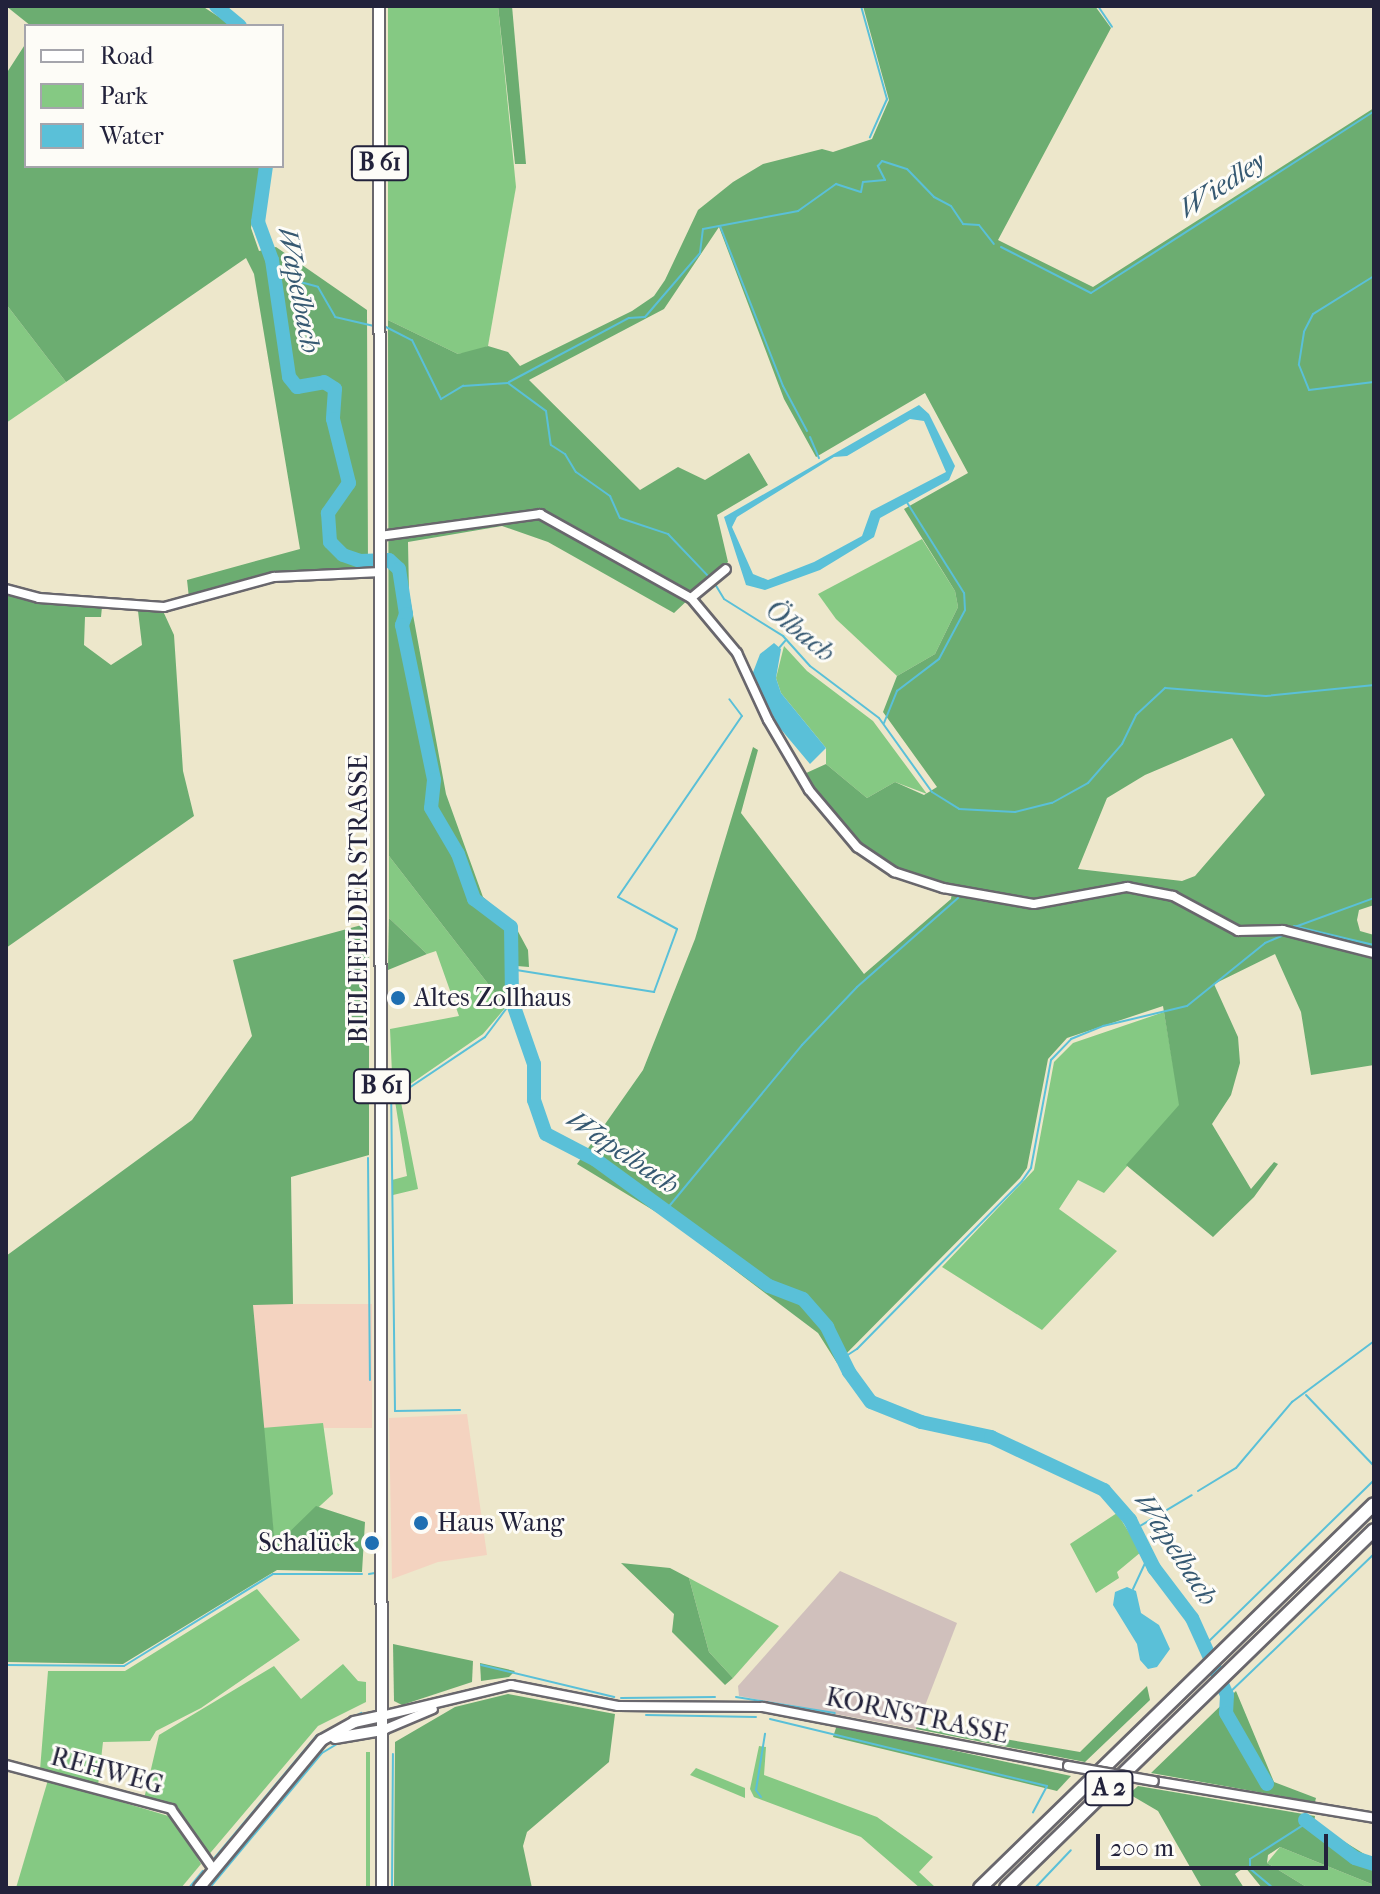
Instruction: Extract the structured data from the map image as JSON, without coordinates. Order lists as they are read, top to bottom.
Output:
{
  "streets": {
    "highway": ["A 2"],
    "main road": ["B 61", "BIELEFELDER STRASSE"],
    "street": ["KORNSTRASSE", "REHWEG"]
  },
  "crossings": [
    ["BIELEFELDER STRASSE", "KORNSTRASSE"]
  ],
  "water": ["Wiedley", "Wapelbach", "Ölbach"],
  "places": ["Altes Zollhaus", "Haus Wang", "Schalück"],
  "legend": ["Road", "Park", "Water"],
  "scale_bar": "200 m"
}
